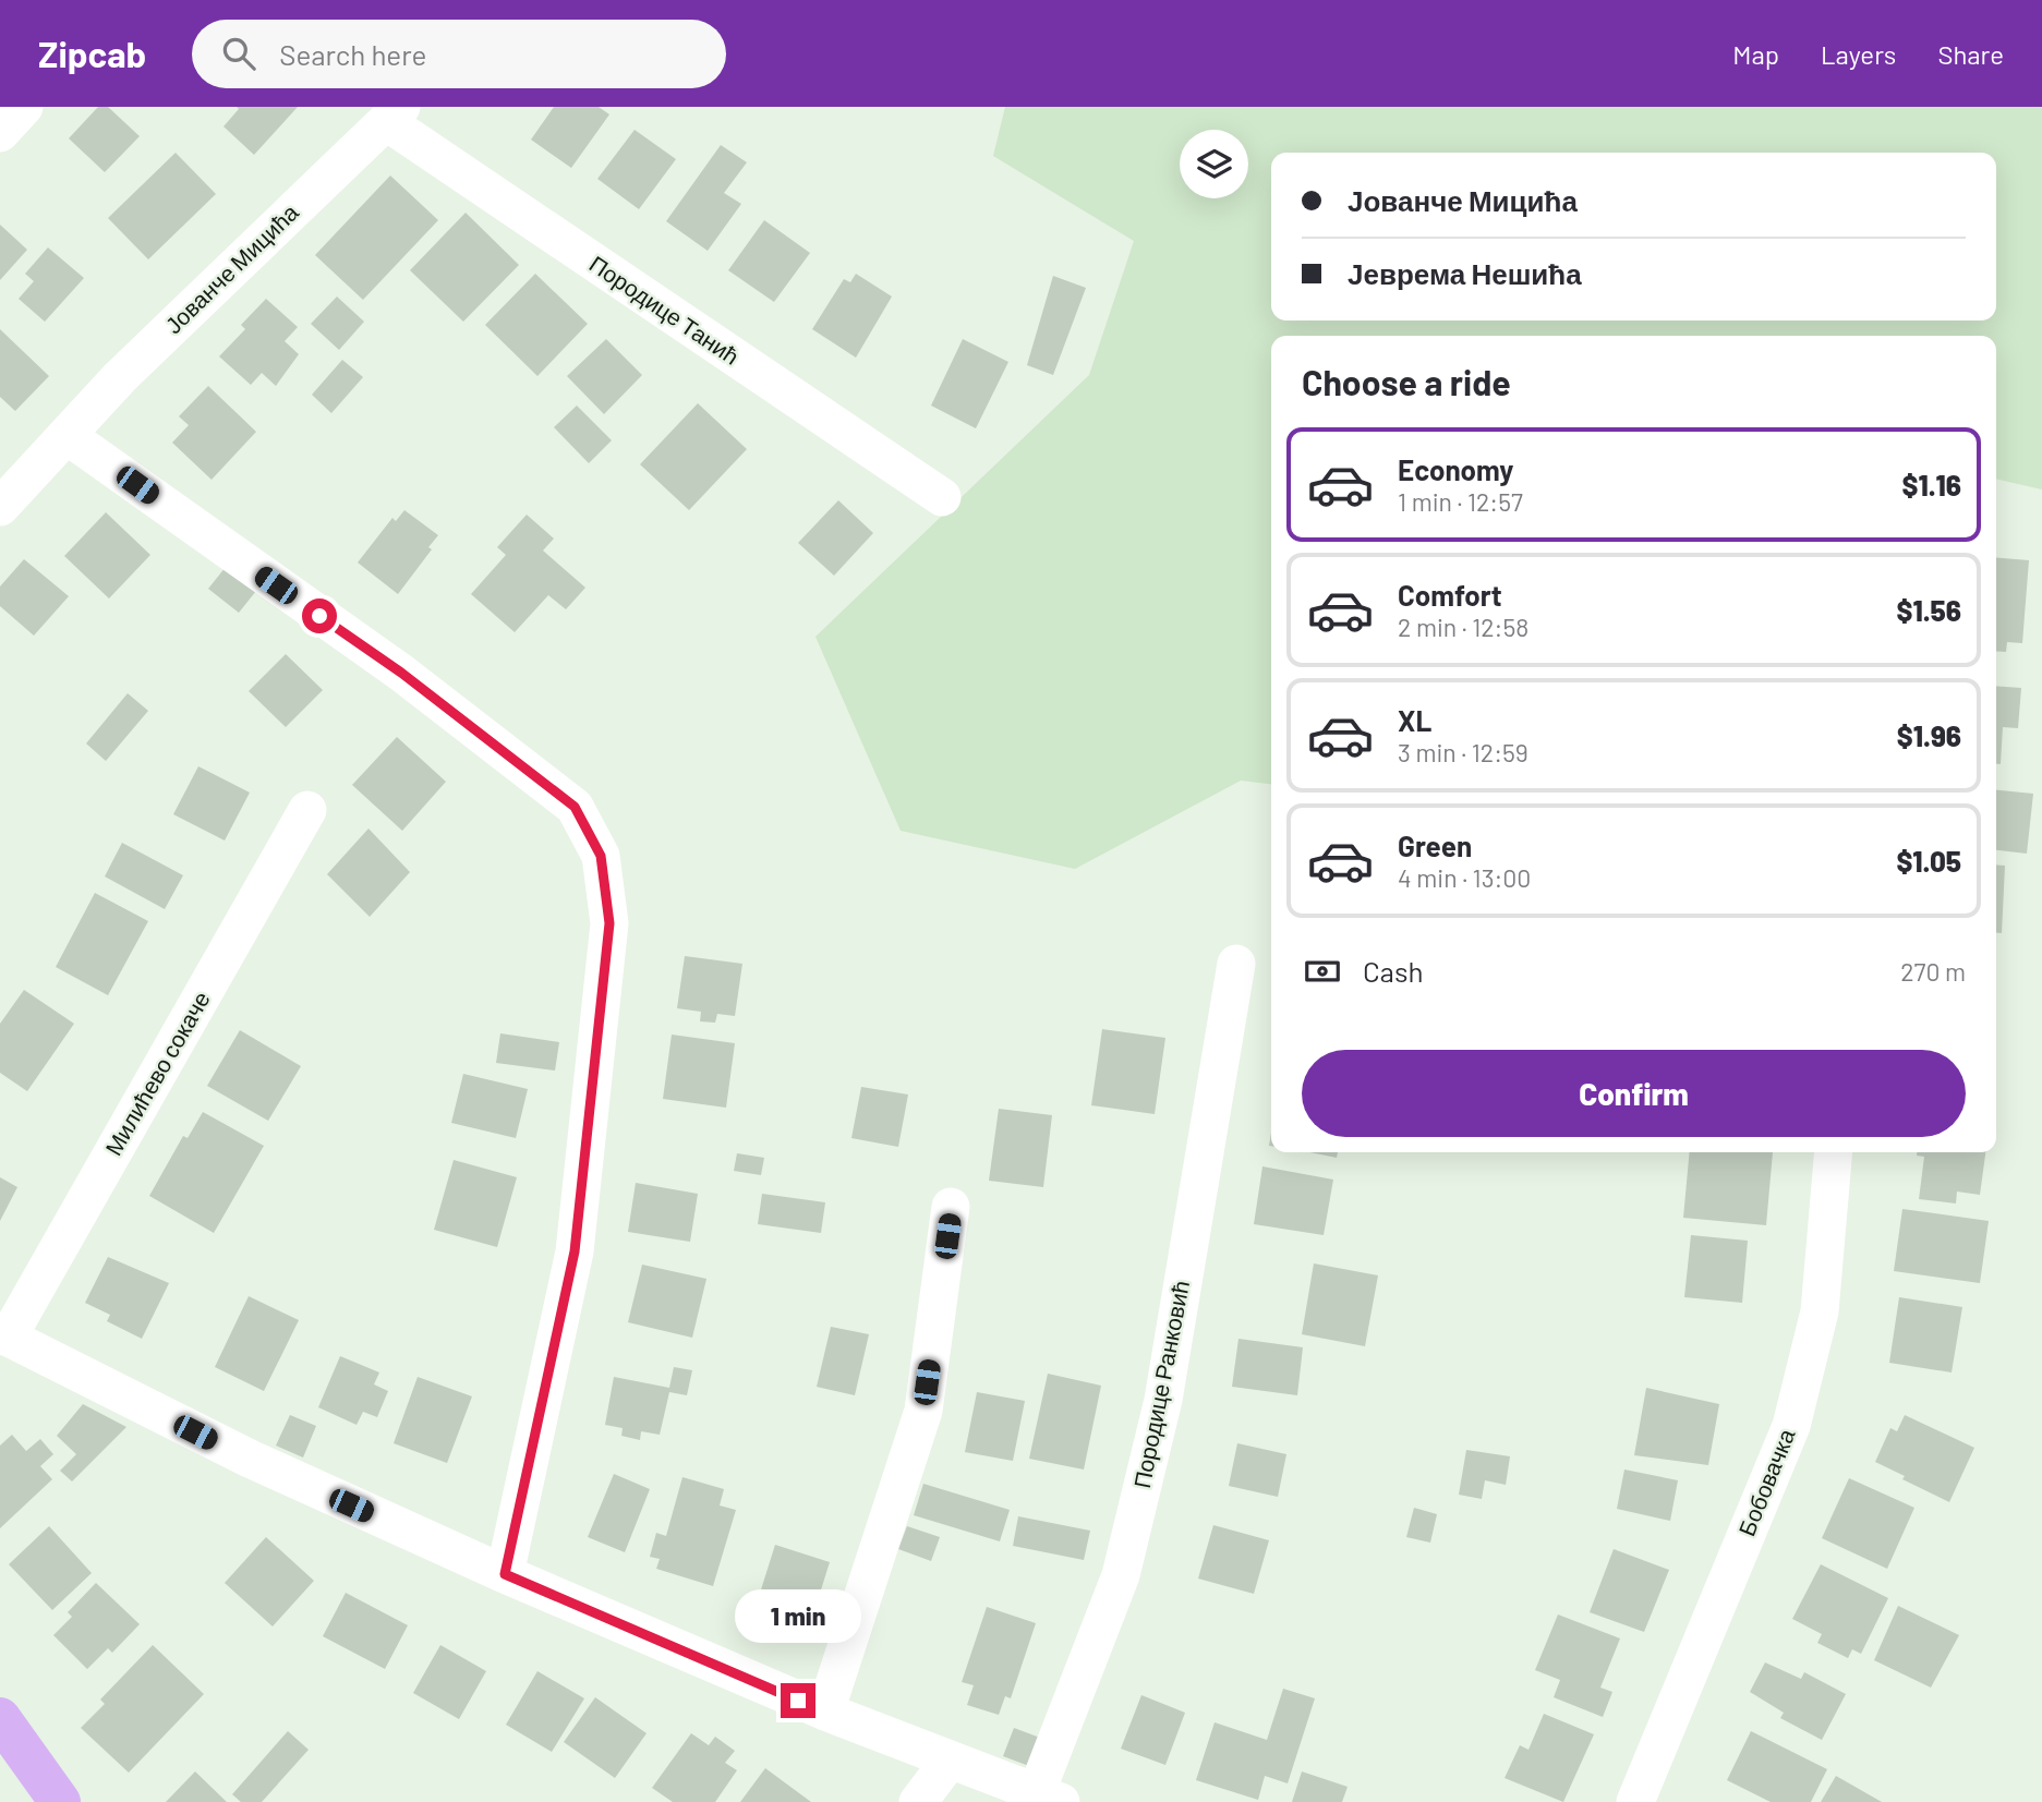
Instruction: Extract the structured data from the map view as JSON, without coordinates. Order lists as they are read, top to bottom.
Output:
{
  "streets": {
    "street": [
      "Јованче Мицића",
      "Породице Танић",
      "Милићево сокаче",
      "Породице Ранковић",
      "Бобовачка"
    ]
  },
  "crossings": [
    ["Јованче Мицића", "Породице Танић"]
  ],
  "page": {
    "header": "Zipcab",
    "search": "Search here",
    "nav": ["Map", "Layers", "Share"],
    "banner": ["Јованче Мицића", "Јеврема Нешића"],
    "heading": "Choose a ride",
    "list": [
      {
        "name": "Economy",
        "note": "1 min · 12:57",
        "value": "$1.16"
      },
      {
        "name": "Comfort",
        "note": "2 min · 12:58",
        "value": "$1.56"
      },
      {
        "name": "XL",
        "note": "3 min · 12:59",
        "value": "$1.96"
      },
      {
        "name": "Green",
        "note": "4 min · 13:00",
        "value": "$1.05"
      }
    ],
    "pay": ["Cash", "270 m"],
    "buttons": "Confirm",
    "bubble": "1 min"
  }
}
